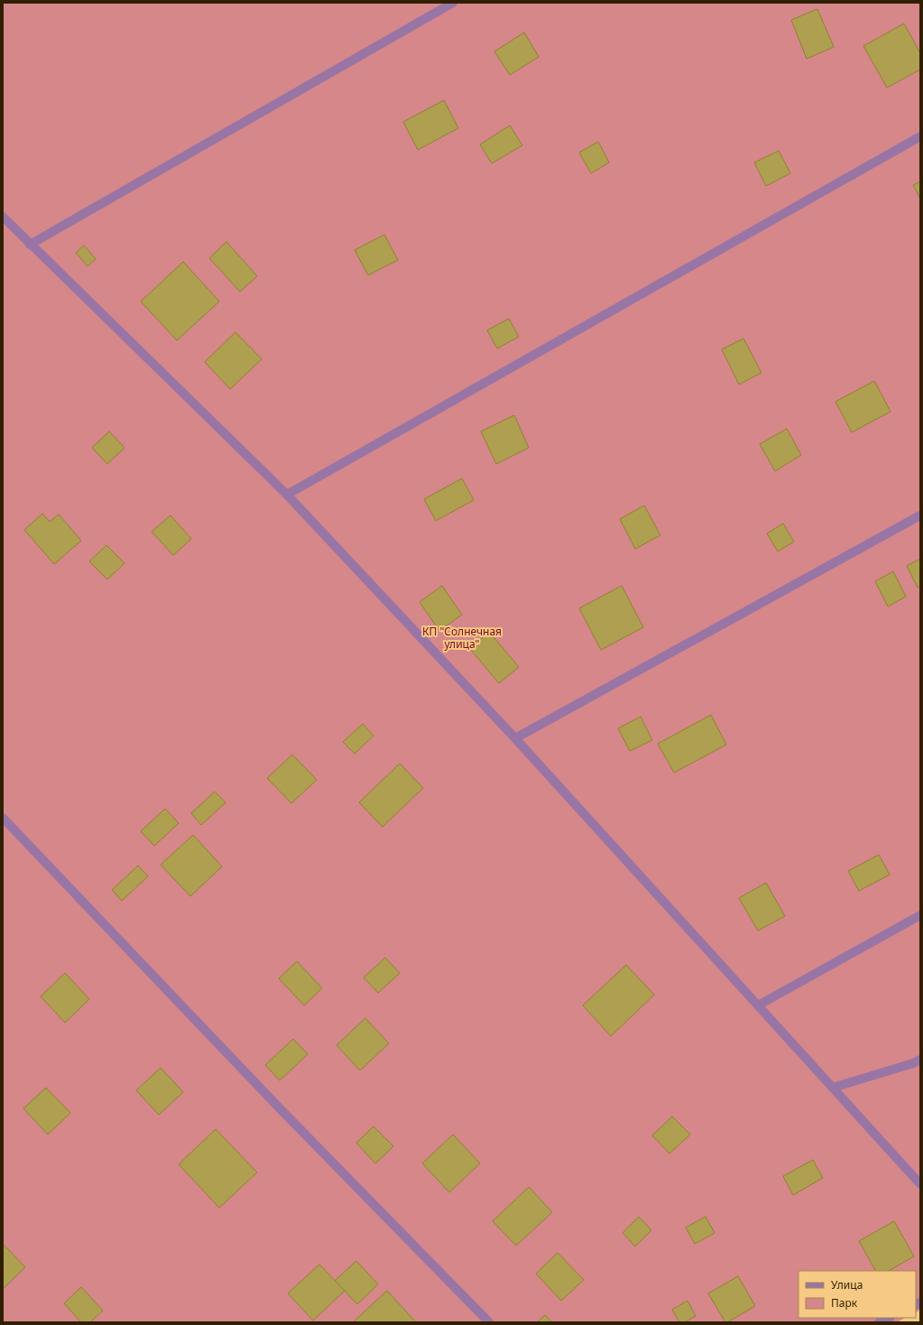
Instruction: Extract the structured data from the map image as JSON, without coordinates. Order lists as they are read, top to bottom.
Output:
{
  "parks": ["КП \"Солнечная улица\""],
  "legend": ["Улица", "Парк"]
}
